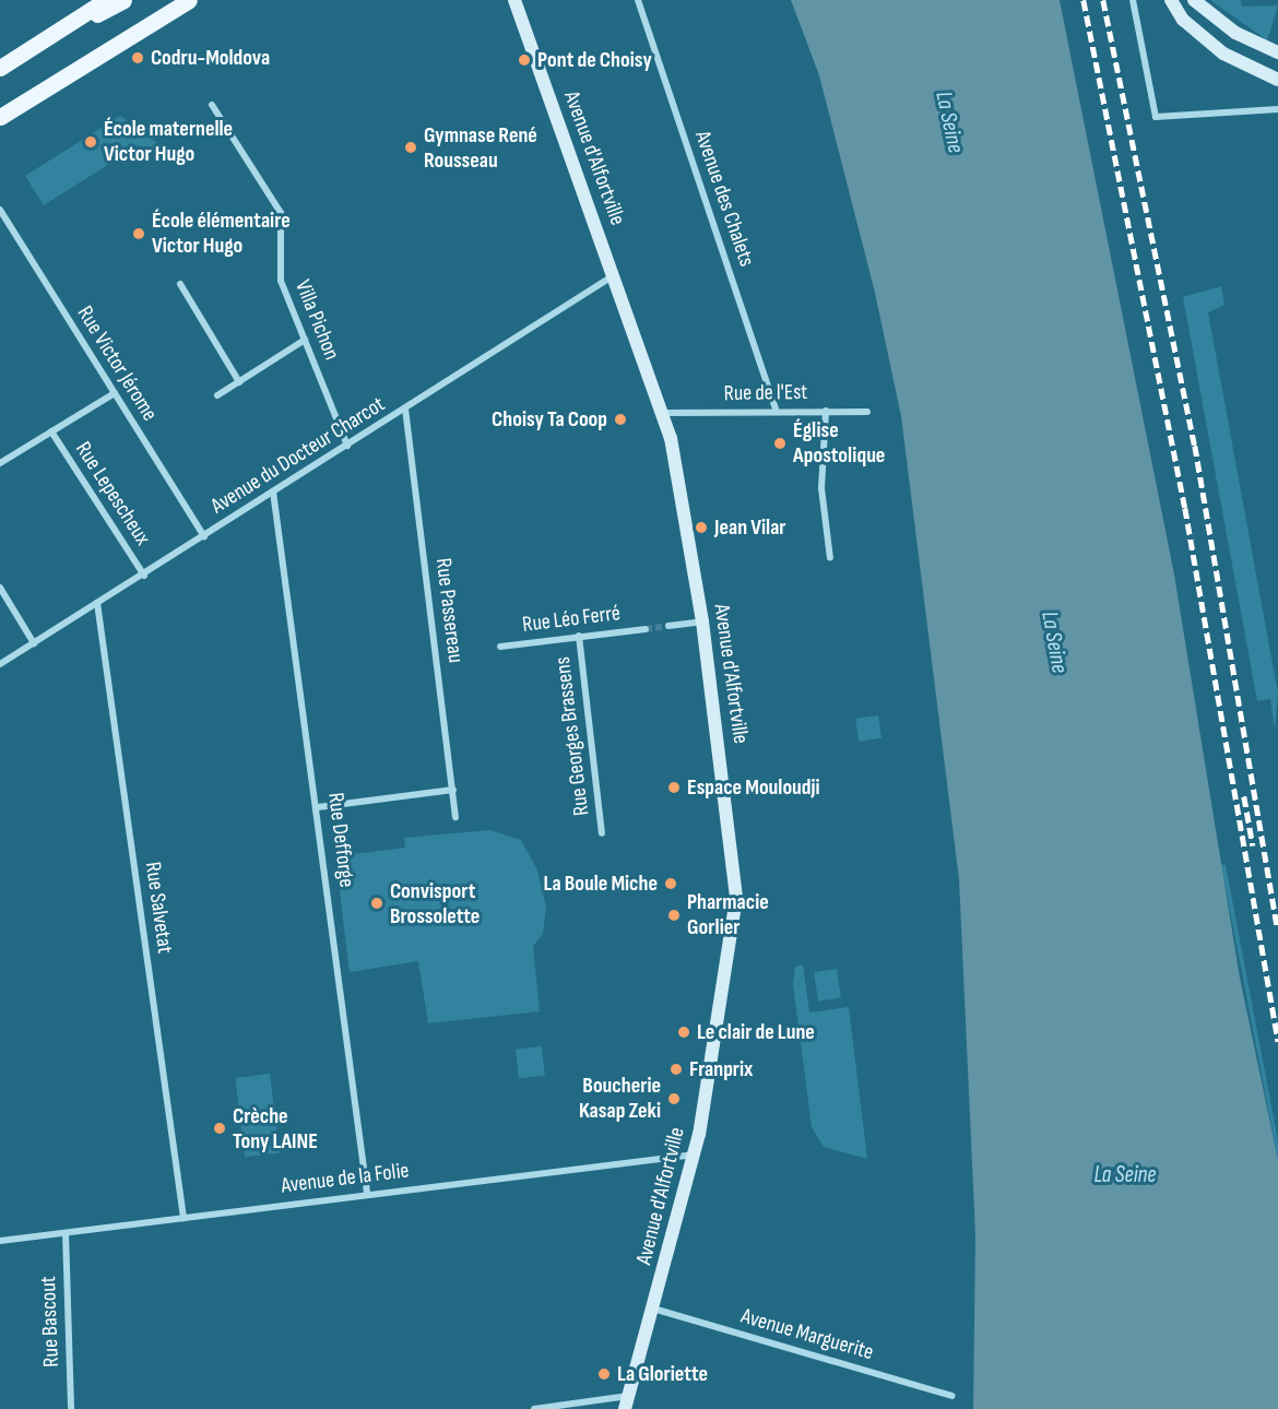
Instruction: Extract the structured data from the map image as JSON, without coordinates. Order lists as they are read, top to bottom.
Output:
{
  "streets": {
    "main road": ["Avenue d'Alfortville"],
    "street": [
      "Avenue des Chalets",
      "Villa Pichon",
      "Rue Victor Jérome",
      "Rue de l'Est",
      "Avenue du Docteur Charcot",
      "Rue Lepescheux",
      "Rue Passereau",
      "Rue Léo Ferré",
      "Rue Georges Brassens",
      "Rue Defforge",
      "Rue Salvetat",
      "Avenue de la Folie",
      "Rue Bascout",
      "Avenue Marguerite"
    ]
  },
  "crossings": [
    ["Avenue d'Alfortville", "Rue de l'Est"],
    ["Avenue d'Alfortville", "Avenue du Docteur Charcot"],
    ["Avenue d'Alfortville", "Avenue de la Folie"],
    ["Avenue d'Alfortville", "Avenue Marguerite"],
    ["Avenue des Chalets", "Rue de l'Est"],
    ["Villa Pichon", "Avenue du Docteur Charcot"],
    ["Rue Victor Jérome", "Avenue du Docteur Charcot"],
    ["Avenue du Docteur Charcot", "Rue Lepescheux"],
    ["Avenue du Docteur Charcot", "Rue Passereau"],
    ["Avenue du Docteur Charcot", "Rue Defforge"],
    ["Avenue du Docteur Charcot", "Rue Salvetat"],
    ["Rue Léo Ferré", "Rue Georges Brassens"],
    ["Rue Defforge", "Avenue de la Folie"],
    ["Rue Salvetat", "Avenue de la Folie"],
    ["Avenue de la Folie", "Rue Bascout"]
  ],
  "water": ["La Seine"],
  "places": [
    "Codru-Moldova",
    "Pont de Choisy",
    "École maternelle Victor Hugo",
    "Gymnase René Rousseau",
    "École élémentaire Victor Hugo",
    "Choisy Ta Coop",
    "Église Apostolique",
    "Jean Vilar",
    "Espace Mouloudji",
    "La Boule Miche",
    "Convisport Brossolette",
    "Pharmacie Gorlier",
    "Le clair de Lune",
    "Franprix",
    "Boucherie Kasap Zeki",
    "Crèche Tony LAINE",
    "La Gloriette"
  ]
}
